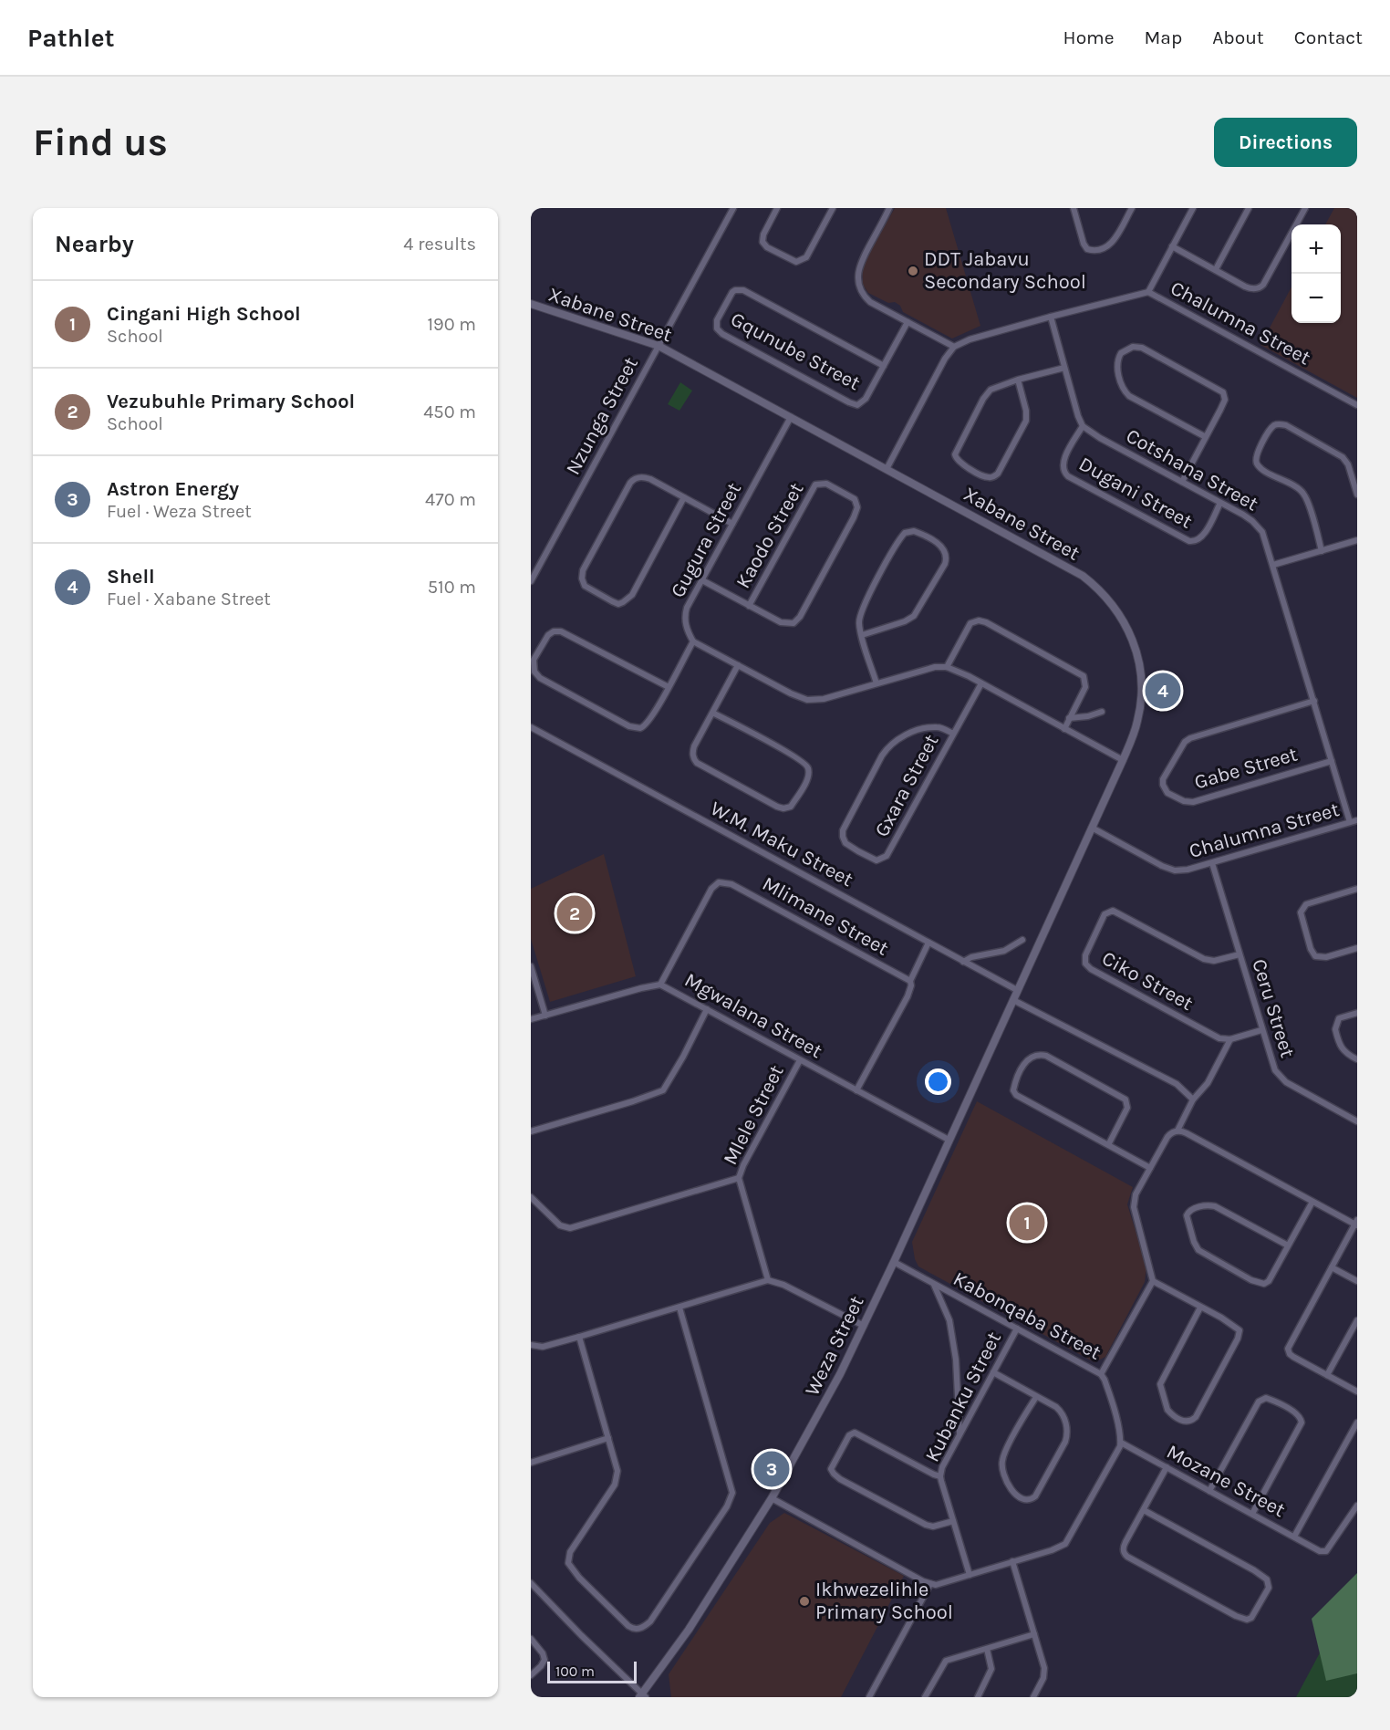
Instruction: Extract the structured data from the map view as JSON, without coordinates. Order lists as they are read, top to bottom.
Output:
{
  "streets": {
    "street": [
      "Xabane Street",
      "Chalumna Street",
      "Gqunube Street",
      "Nzunga Street",
      "Cotshana Street",
      "Dugani Street",
      "Kaodo Street",
      "Gugura Street",
      "Gabe Street",
      "Gxara Street",
      "W.M. Maku Street",
      "Mlimane Street",
      "Ciko Street",
      "Ceru Street",
      "Mgwalana Street",
      "Mlele Street",
      "Kabonqaba Street",
      "Weza Street",
      "Kubanku Street",
      "Mozane Street"
    ]
  },
  "crossings": [
    ["Xabane Street", "Chalumna Street"],
    ["Xabane Street", "Nzunga Street"],
    ["Xabane Street", "Gugura Street"],
    ["Xabane Street", "W.M. Maku Street"],
    ["Xabane Street", "Weza Street"],
    ["Chalumna Street", "Cotshana Street"],
    ["Chalumna Street", "Ceru Street"],
    ["Cotshana Street", "Dugani Street"],
    ["Cotshana Street", "Gabe Street"],
    ["Kaodo Street", "Gugura Street"],
    ["W.M. Maku Street", "Weza Street"],
    ["Mlimane Street", "Mgwalana Street"],
    ["Ciko Street", "Ceru Street"],
    ["Mgwalana Street", "Mlele Street"],
    ["Mgwalana Street", "Weza Street"],
    ["Kabonqaba Street", "Weza Street"],
    ["Kabonqaba Street", "Kubanku Street"],
    ["Kabonqaba Street", "Mozane Street"]
  ],
  "places": ["DDT Jabavu Secondary School", "Ikhwezelihle Primary School"],
  "scale_bar": "100 m",
  "page": {
    "header": "Pathlet",
    "nav": [
      "Home",
      "Map",
      "About",
      "Contact"
    ],
    "buttons": "Directions",
    "title": "Find us",
    "heading": ["Nearby", "4 results"],
    "map_buttons": ["+", "−"],
    "list": [
      {
        "mark": "1",
        "name": "Cingani High School",
        "note": "School",
        "value": "190 m"
      },
      {
        "mark": "2",
        "name": "Vezubuhle Primary School",
        "note": "School",
        "value": "450 m"
      },
      {
        "mark": "3",
        "name": "Astron Energy",
        "note": "Fuel · Weza Street",
        "value": "470 m"
      },
      {
        "mark": "4",
        "name": "Shell",
        "note": "Fuel · Xabane Street",
        "value": "510 m"
      }
    ],
    "pins": [
      "4",
      "2",
      "1",
      "3"
    ],
    "scale": "100 m"
  }
}
